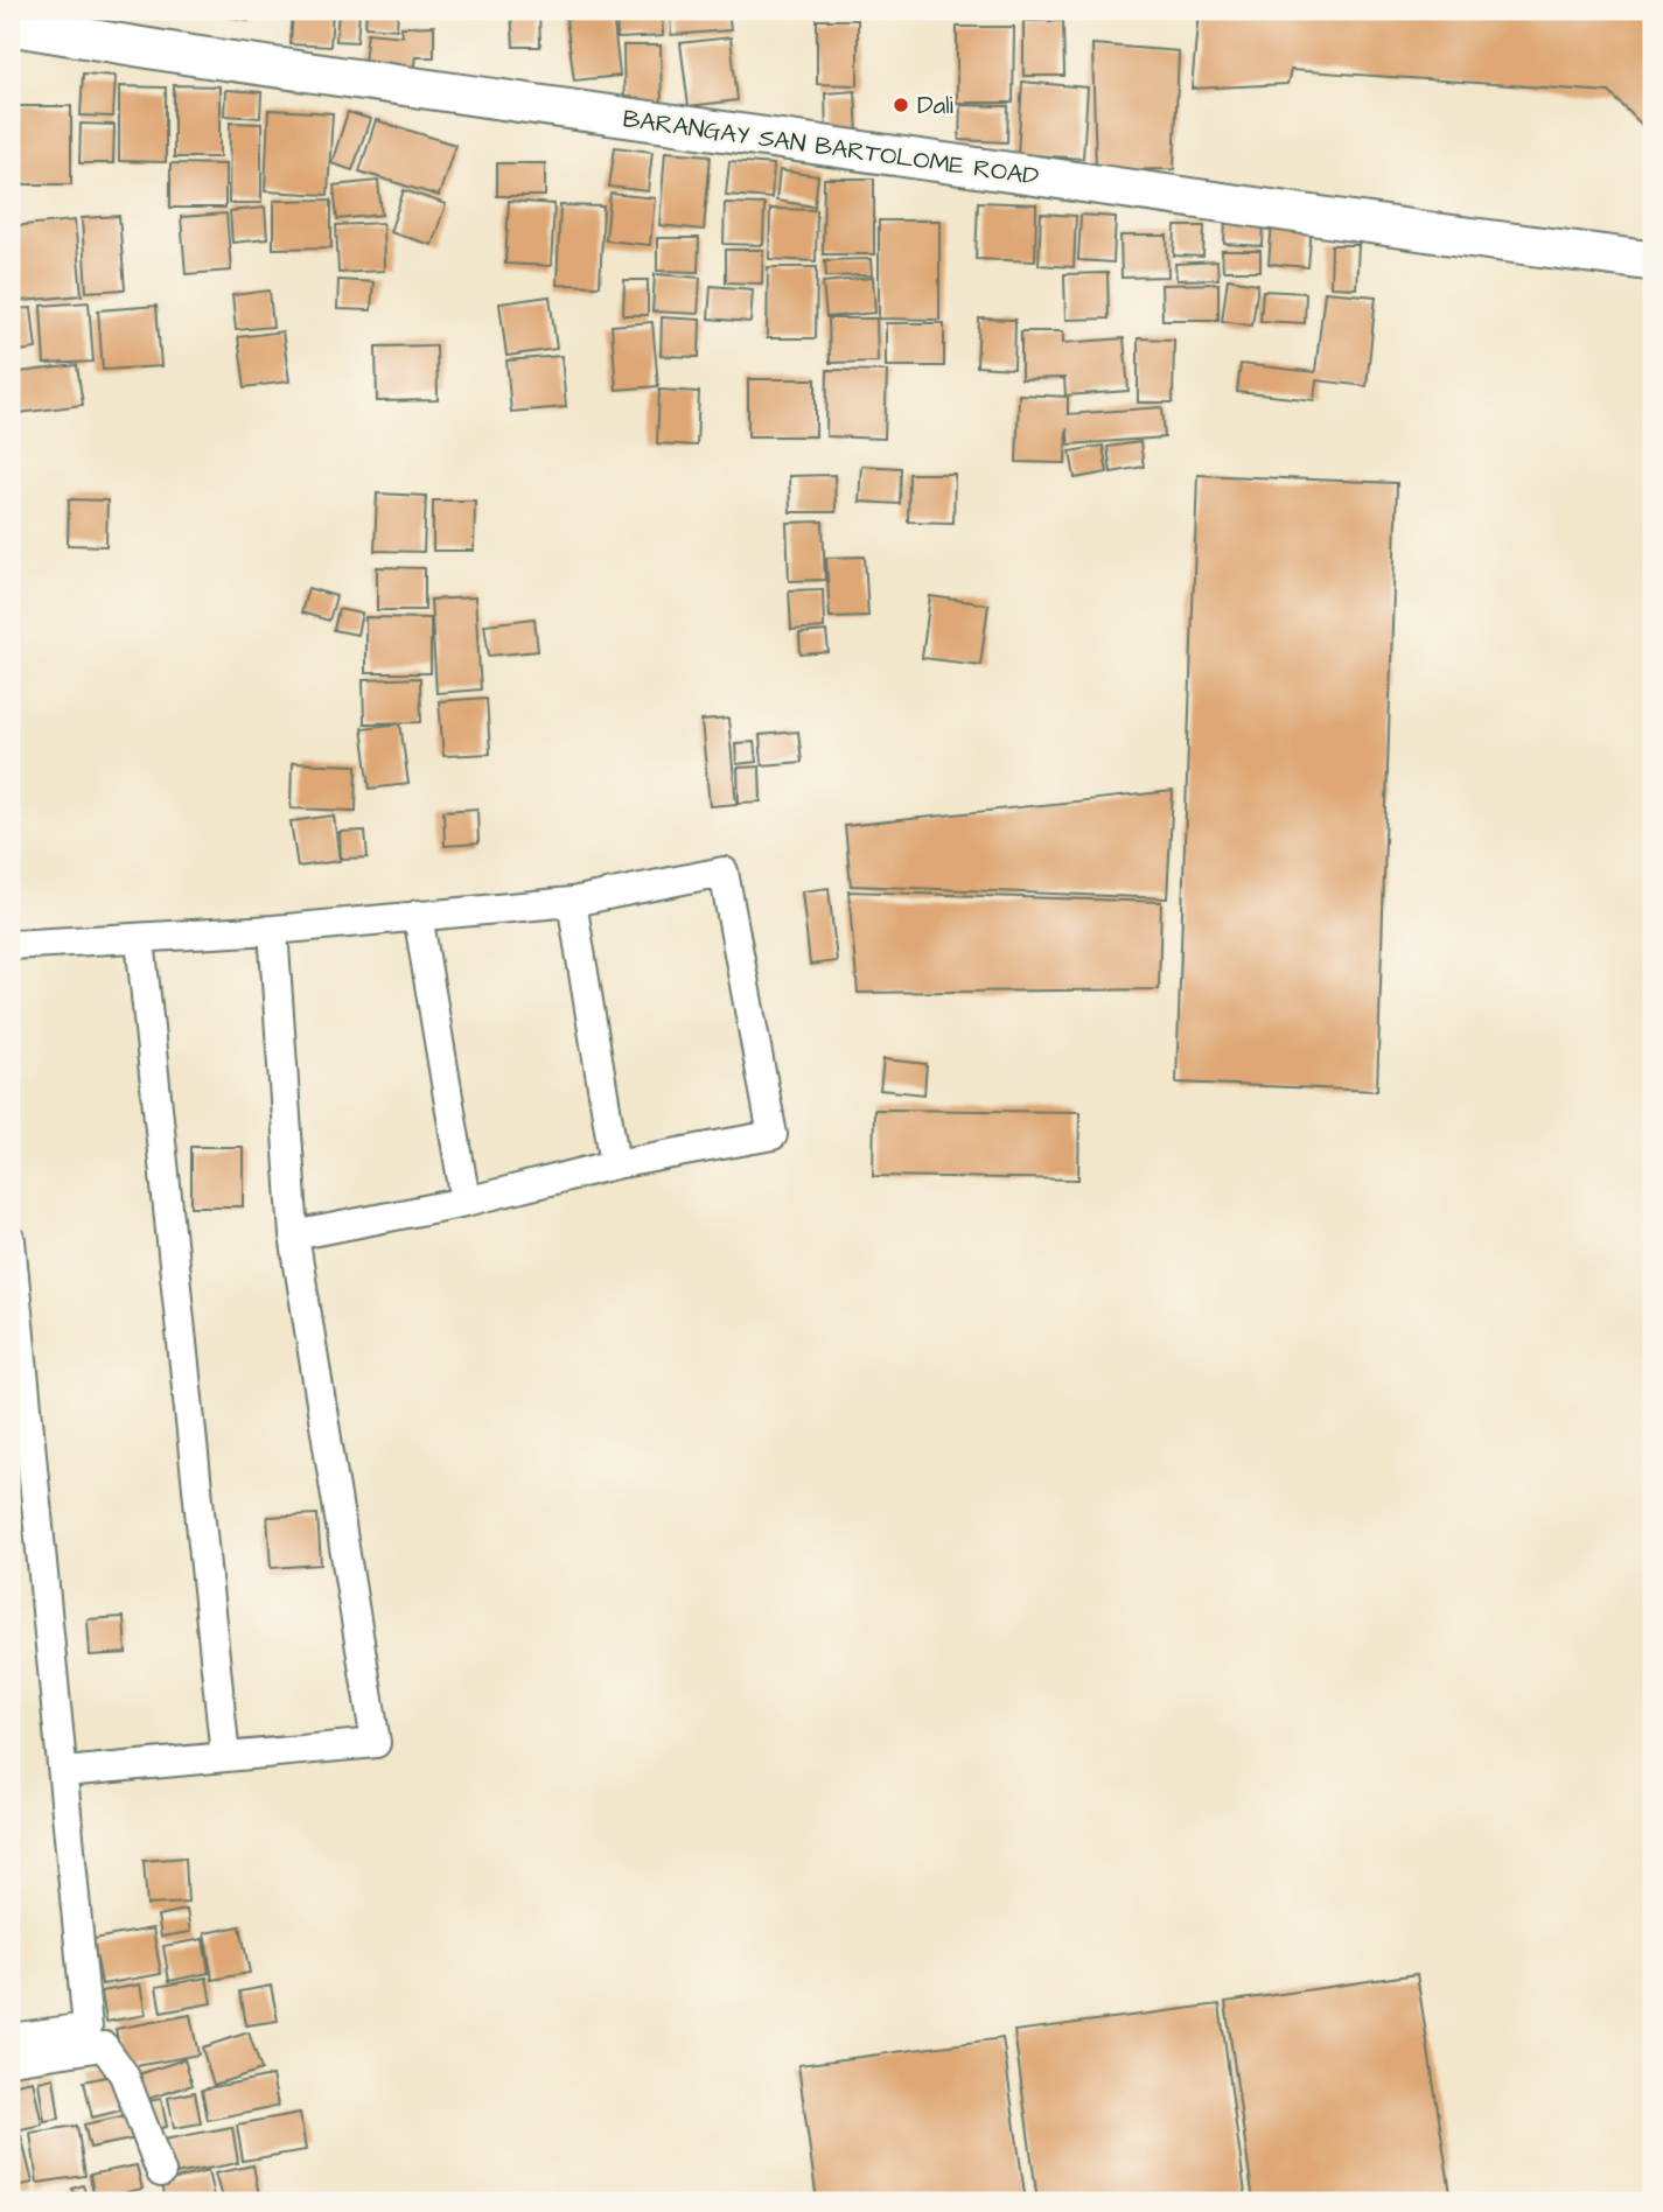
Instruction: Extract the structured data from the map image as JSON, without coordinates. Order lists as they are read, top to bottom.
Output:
{
  "streets": {
    "street": ["BARANGAY SAN BARTOLOME ROAD"]
  },
  "places": ["Dali"]
}
